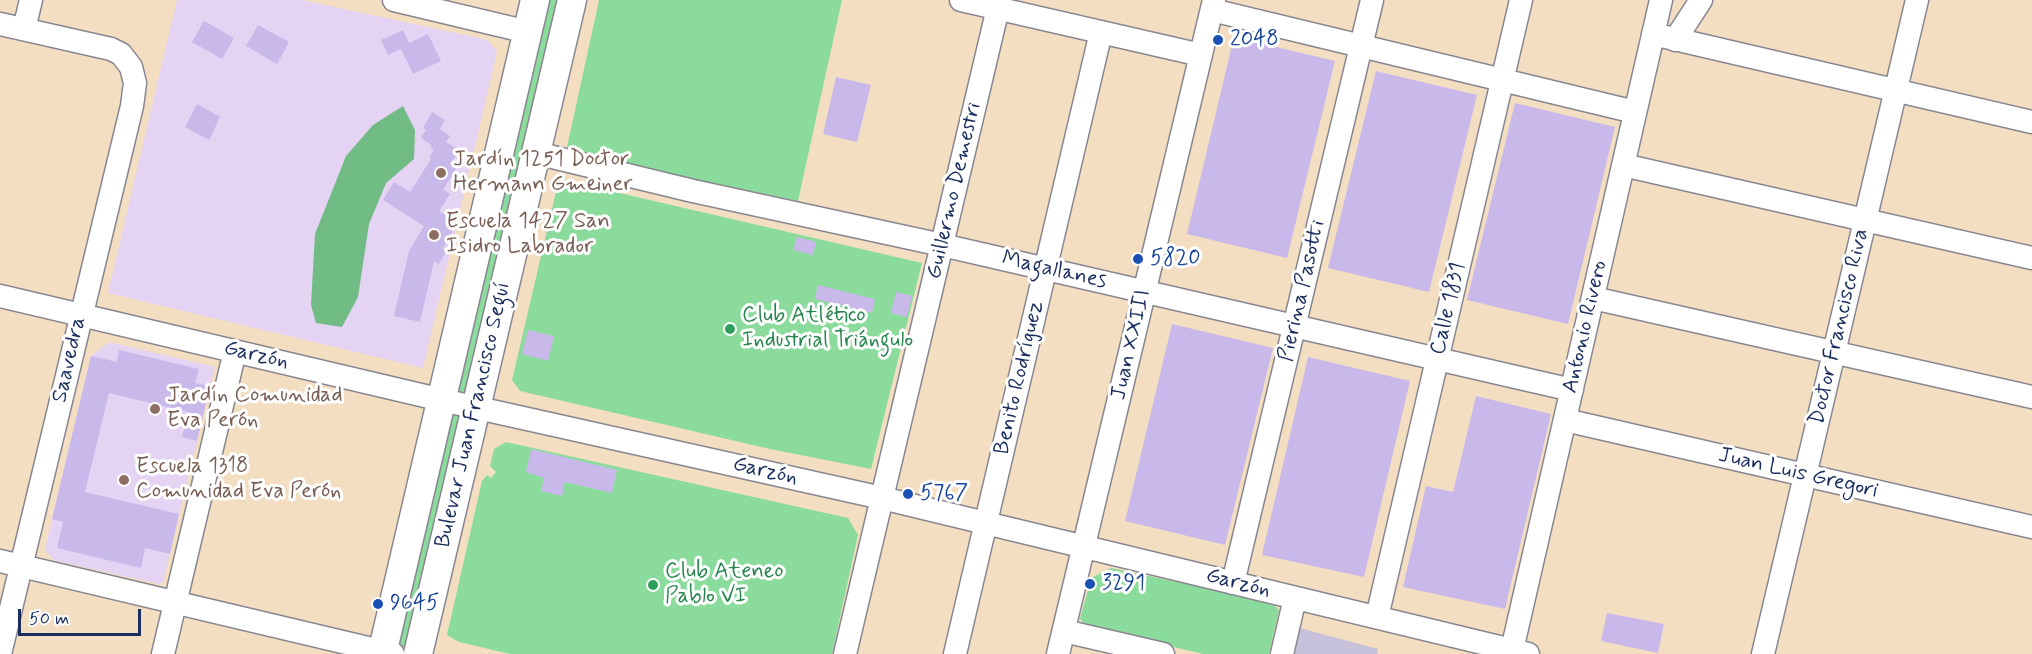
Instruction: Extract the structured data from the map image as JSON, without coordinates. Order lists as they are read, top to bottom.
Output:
{
  "streets": {
    "main road": ["Bulevar Juan Francisco Seguí"],
    "street": [
      "Guillermo Demestri",
      "Magallanes",
      "Pierina Pasotti",
      "Calle 1831",
      "Antonio Rivero",
      "Doctor Francisco Riva",
      "Juan XXIII",
      "Garzón",
      "Saavedra",
      "Benito Rodríguez",
      "Juan Luis Gregori"
    ]
  },
  "crossings": [
    ["Guillermo Demestri", "Magallanes"],
    ["Guillermo Demestri", "Garzón"],
    ["Magallanes", "Pierina Pasotti"],
    ["Magallanes", "Calle 1831"],
    ["Magallanes", "Antonio Rivero"],
    ["Magallanes", "Juan XXIII"],
    ["Magallanes", "Benito Rodríguez"],
    ["Magallanes", "Bulevar Juan Francisco Seguí"],
    ["Pierina Pasotti", "Garzón"],
    ["Calle 1831", "Garzón"],
    ["Antonio Rivero", "Garzón"],
    ["Antonio Rivero", "Juan Luis Gregori"],
    ["Doctor Francisco Riva", "Juan Luis Gregori"],
    ["Juan XXIII", "Garzón"],
    ["Garzón", "Saavedra"],
    ["Garzón", "Benito Rodríguez"],
    ["Garzón", "Bulevar Juan Francisco Seguí"]
  ],
  "places": [
    "2048",
    "Jardín 1251 Doctor Hermann Gmeiner",
    "Escuela 1427 San Isidro Labrador",
    "5820",
    "Club Atlético Industrial Triángulo",
    "Jardín Comunidad Eva Perón",
    "Escuela 1318 Comunidad Eva Perón",
    "5767",
    "3291",
    "Club Ateneo Pablo VI",
    "9645"
  ],
  "scale_bar": "50 m"
}
